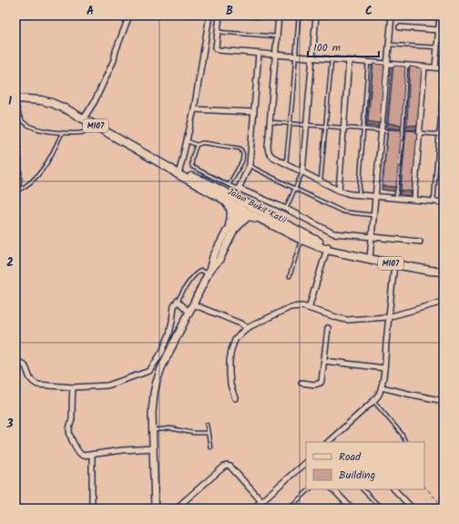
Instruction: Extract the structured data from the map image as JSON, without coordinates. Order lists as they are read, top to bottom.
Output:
{
  "streets": {
    "main road": ["M107", "Jalan Bukit Katil"]
  },
  "legend": ["Road", "Building"],
  "scale_bar": "100 m",
  "grid": {
    "columns": ["A", "B", "C"],
    "rows": ["1", "2", "3"]
  }
}
